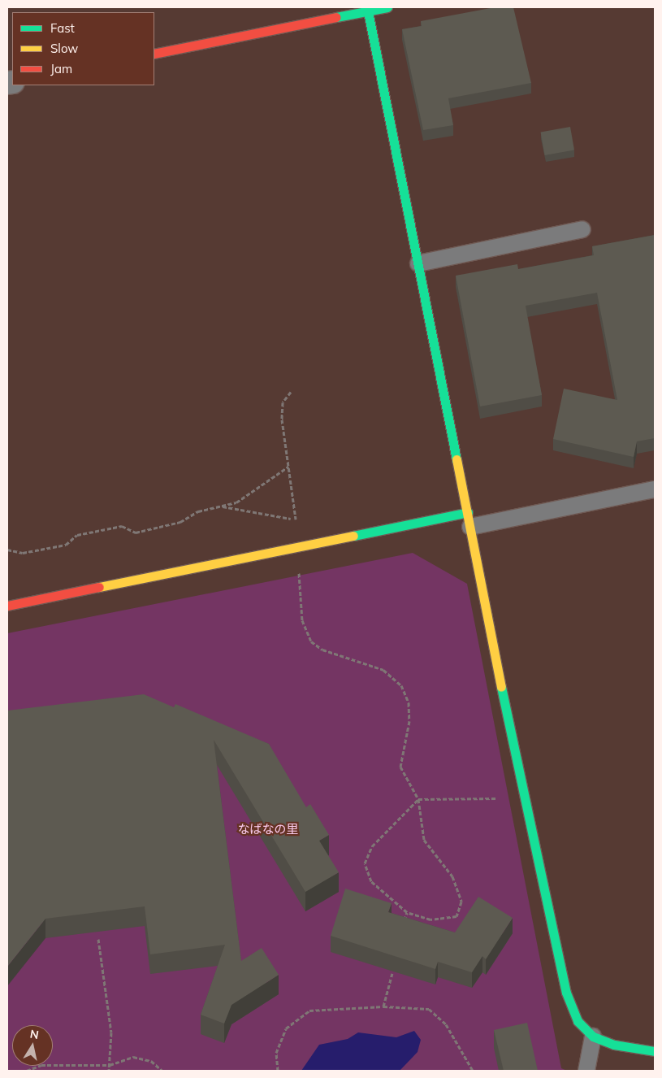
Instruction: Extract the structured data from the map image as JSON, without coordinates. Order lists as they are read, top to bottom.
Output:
{
  "parks": ["なばなの里"],
  "legend": ["Fast", "Slow", "Jam"],
  "north": "top"
}
